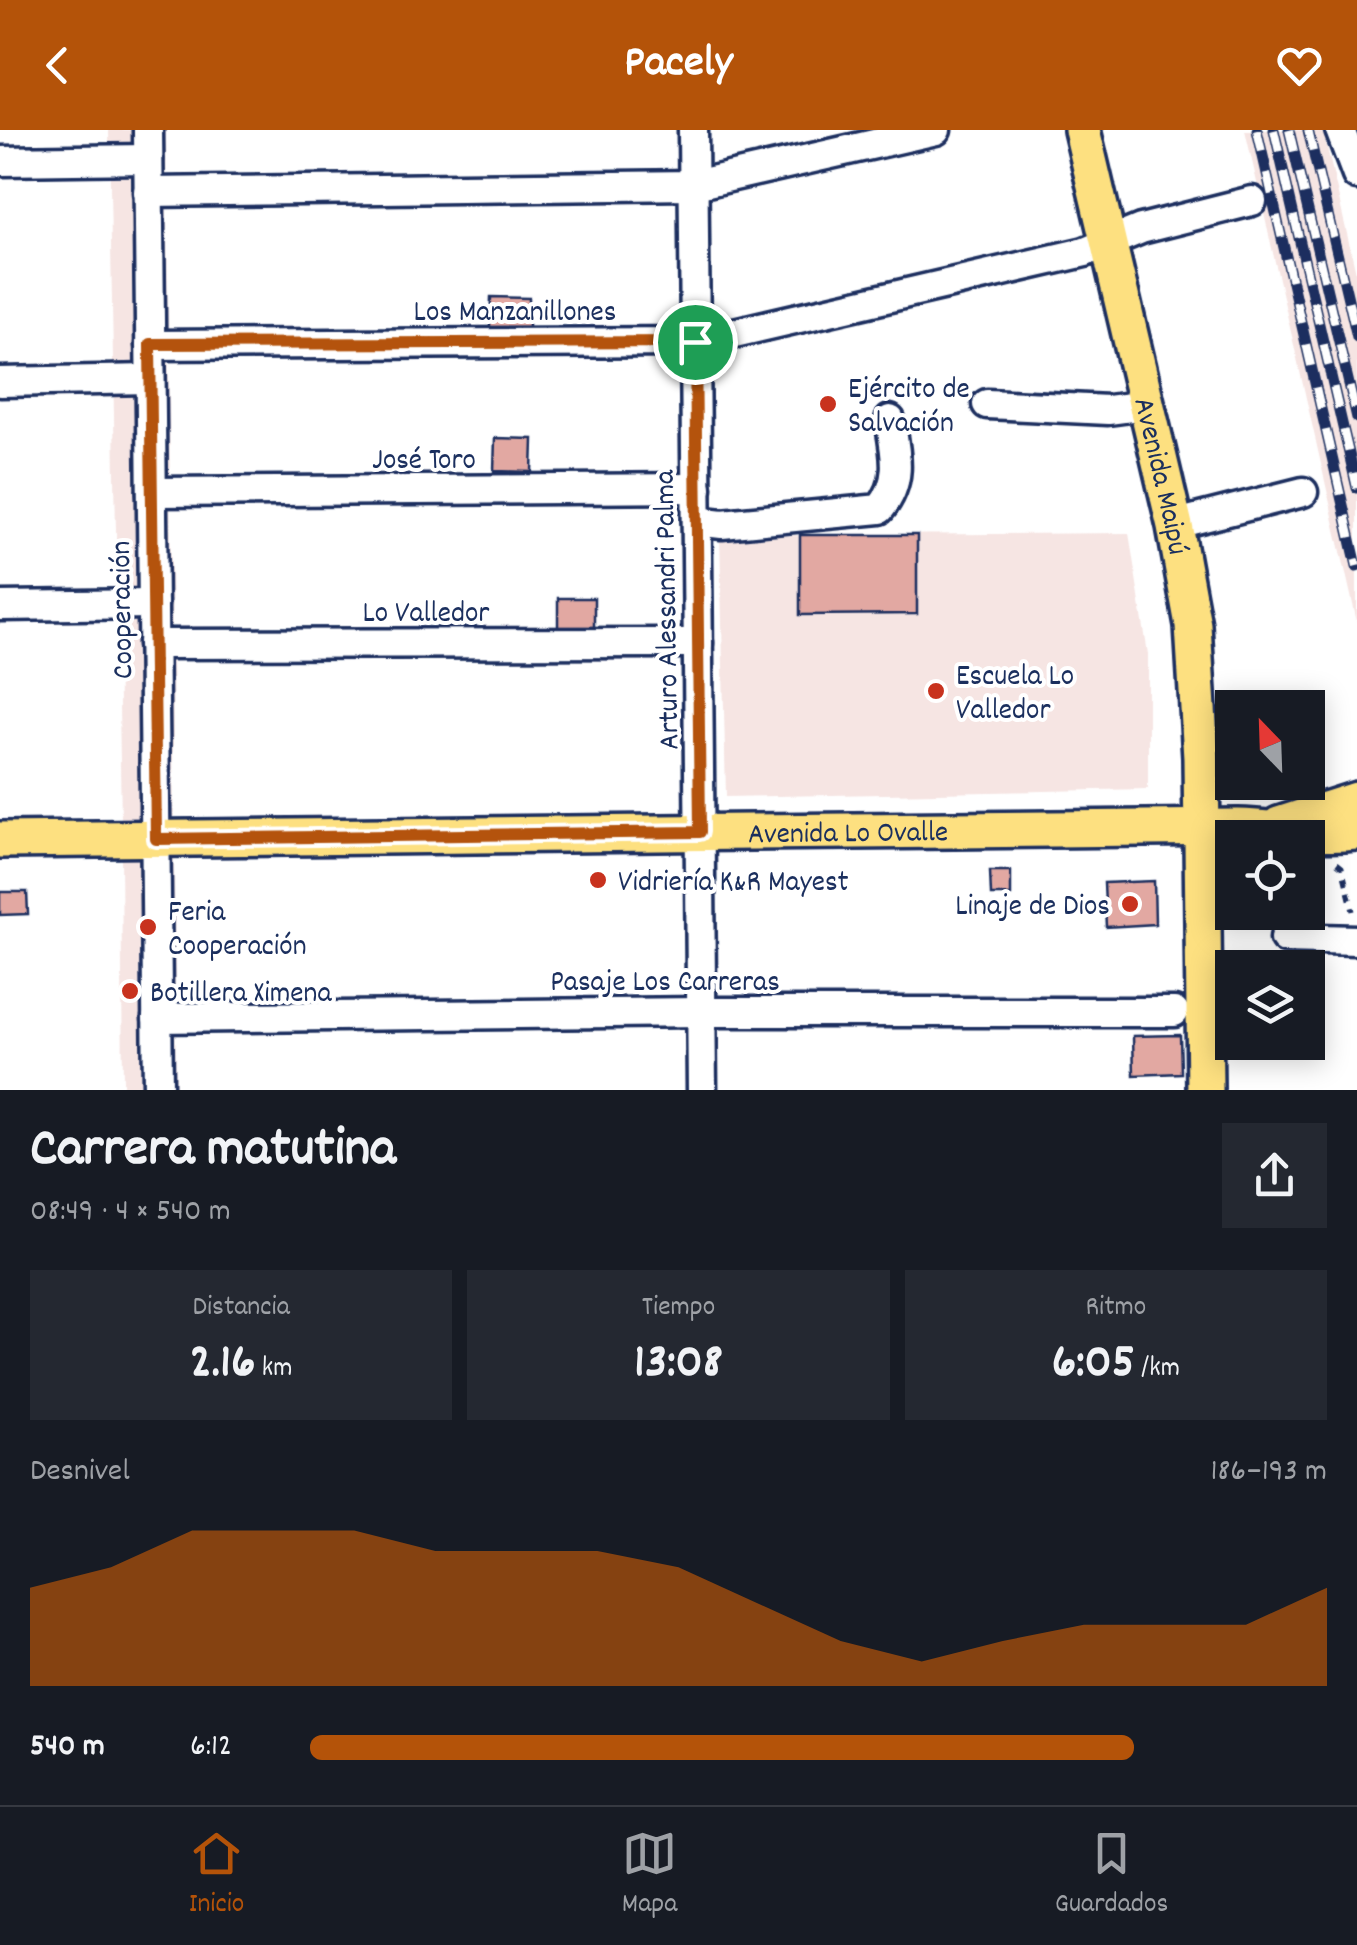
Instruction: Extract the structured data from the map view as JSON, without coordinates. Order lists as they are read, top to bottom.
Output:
{
  "streets": {
    "main road": ["Avenida Maipú", "Avenida Lo Ovalle"],
    "street": [
      "Los Manzanillones",
      "José Toro",
      "Cooperación",
      "Arturo Alessandri Palma",
      "Lo Valledor",
      "Pasaje Los Carreras"
    ]
  },
  "crossings": [
    ["Los Manzanillones", "Avenida Maipú"],
    ["Los Manzanillones", "Cooperación"],
    ["Los Manzanillones", "Arturo Alessandri Palma"],
    ["José Toro", "Cooperación"],
    ["José Toro", "Arturo Alessandri Palma"],
    ["Avenida Maipú", "Avenida Lo Ovalle"],
    ["Cooperación", "Lo Valledor"],
    ["Cooperación", "Avenida Lo Ovalle"],
    ["Cooperación", "Pasaje Los Carreras"],
    ["Arturo Alessandri Palma", "Lo Valledor"],
    ["Arturo Alessandri Palma", "Avenida Lo Ovalle"],
    ["Arturo Alessandri Palma", "Pasaje Los Carreras"]
  ],
  "places": [
    "Ejército de Salvación",
    "Escuela Lo Valledor",
    "Vidriería K&R Mayest",
    "Linaje de Dios",
    "Feria Cooperación",
    "Botillera Ximena"
  ],
  "north": "top left",
  "page": {
    "header": "Pacely",
    "heading": ["Carrera matutina", "08:49 · 4 × 540 m"],
    "stats": [
      ["Distancia", "2.16 km"],
      ["Tiempo", "13:08"],
      ["Ritmo", "6:05 /km"]
    ],
    "chart": ["Desnivel", "186–193 m"],
    "list": [
      {
        "name": "540 m",
        "note": "6:12"
      }
    ],
    "tabs": ["Inicio", "Mapa", "Guardados"]
  }
}
